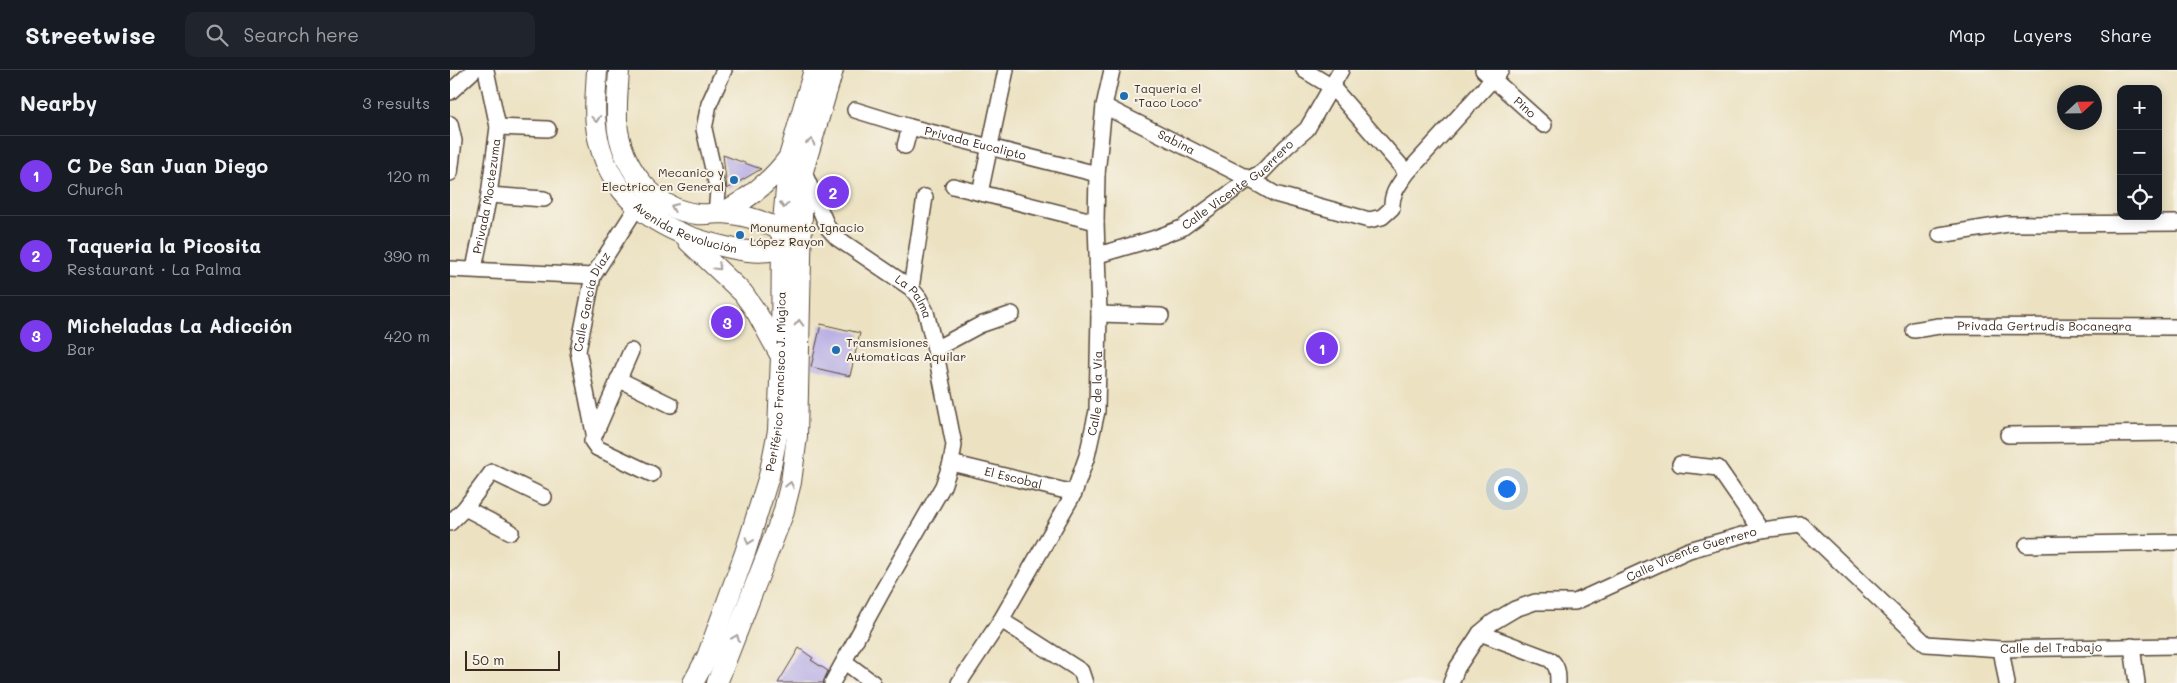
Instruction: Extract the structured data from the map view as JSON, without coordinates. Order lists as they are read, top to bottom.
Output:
{
  "streets": {
    "main road": ["Avenida Revolución", "Periférico Francisco J. Múgica"],
    "street": [
      "Pino",
      "Privada Eucalipto",
      "Sabina",
      "Calle Vicente Guerrero",
      "Privada Moctezuma",
      "La Palma",
      "Calle García Díaz",
      "Privada Gertrudis Bocanegra",
      "Calle de la Vía",
      "El Escobal",
      "Calle del Trabajo"
    ]
  },
  "crossings": [
    ["Privada Eucalipto", "Calle de la Vía"],
    ["Sabina", "Calle Vicente Guerrero"],
    ["Sabina", "Calle de la Vía"],
    ["Calle Vicente Guerrero", "Calle de la Vía"],
    ["Calle Vicente Guerrero", "Calle del Trabajo"],
    ["Avenida Revolución", "Calle García Díaz"],
    ["Avenida Revolución", "Periférico Francisco J. Múgica"],
    ["La Palma", "Periférico Francisco J. Múgica"],
    ["La Palma", "El Escobal"],
    ["Calle de la Vía", "El Escobal"]
  ],
  "places": [
    "Taqueria el \"Taco Loco\"",
    "Mecanico y Electrico en General",
    "Monumento Ignacio López Rayon",
    "Transmisiones Automaticas Aquilar"
  ],
  "scale_bar": "50 m",
  "north": "right",
  "page": {
    "header": "Streetwise",
    "search": "Search here",
    "nav": ["Map", "Layers", "Share"],
    "heading": ["Nearby", "3 results"],
    "map_buttons": ["+", "−"],
    "list": [
      {
        "mark": "1",
        "name": "C De San Juan Diego",
        "note": "Church",
        "value": "120 m"
      },
      {
        "mark": "2",
        "name": "Taqueria la Picosita",
        "note": "Restaurant · La Palma",
        "value": "390 m"
      },
      {
        "mark": "3",
        "name": "Micheladas La Adicción",
        "note": "Bar",
        "value": "420 m"
      }
    ],
    "pins": ["2", "3", "1"],
    "scale": "50 m"
  }
}
